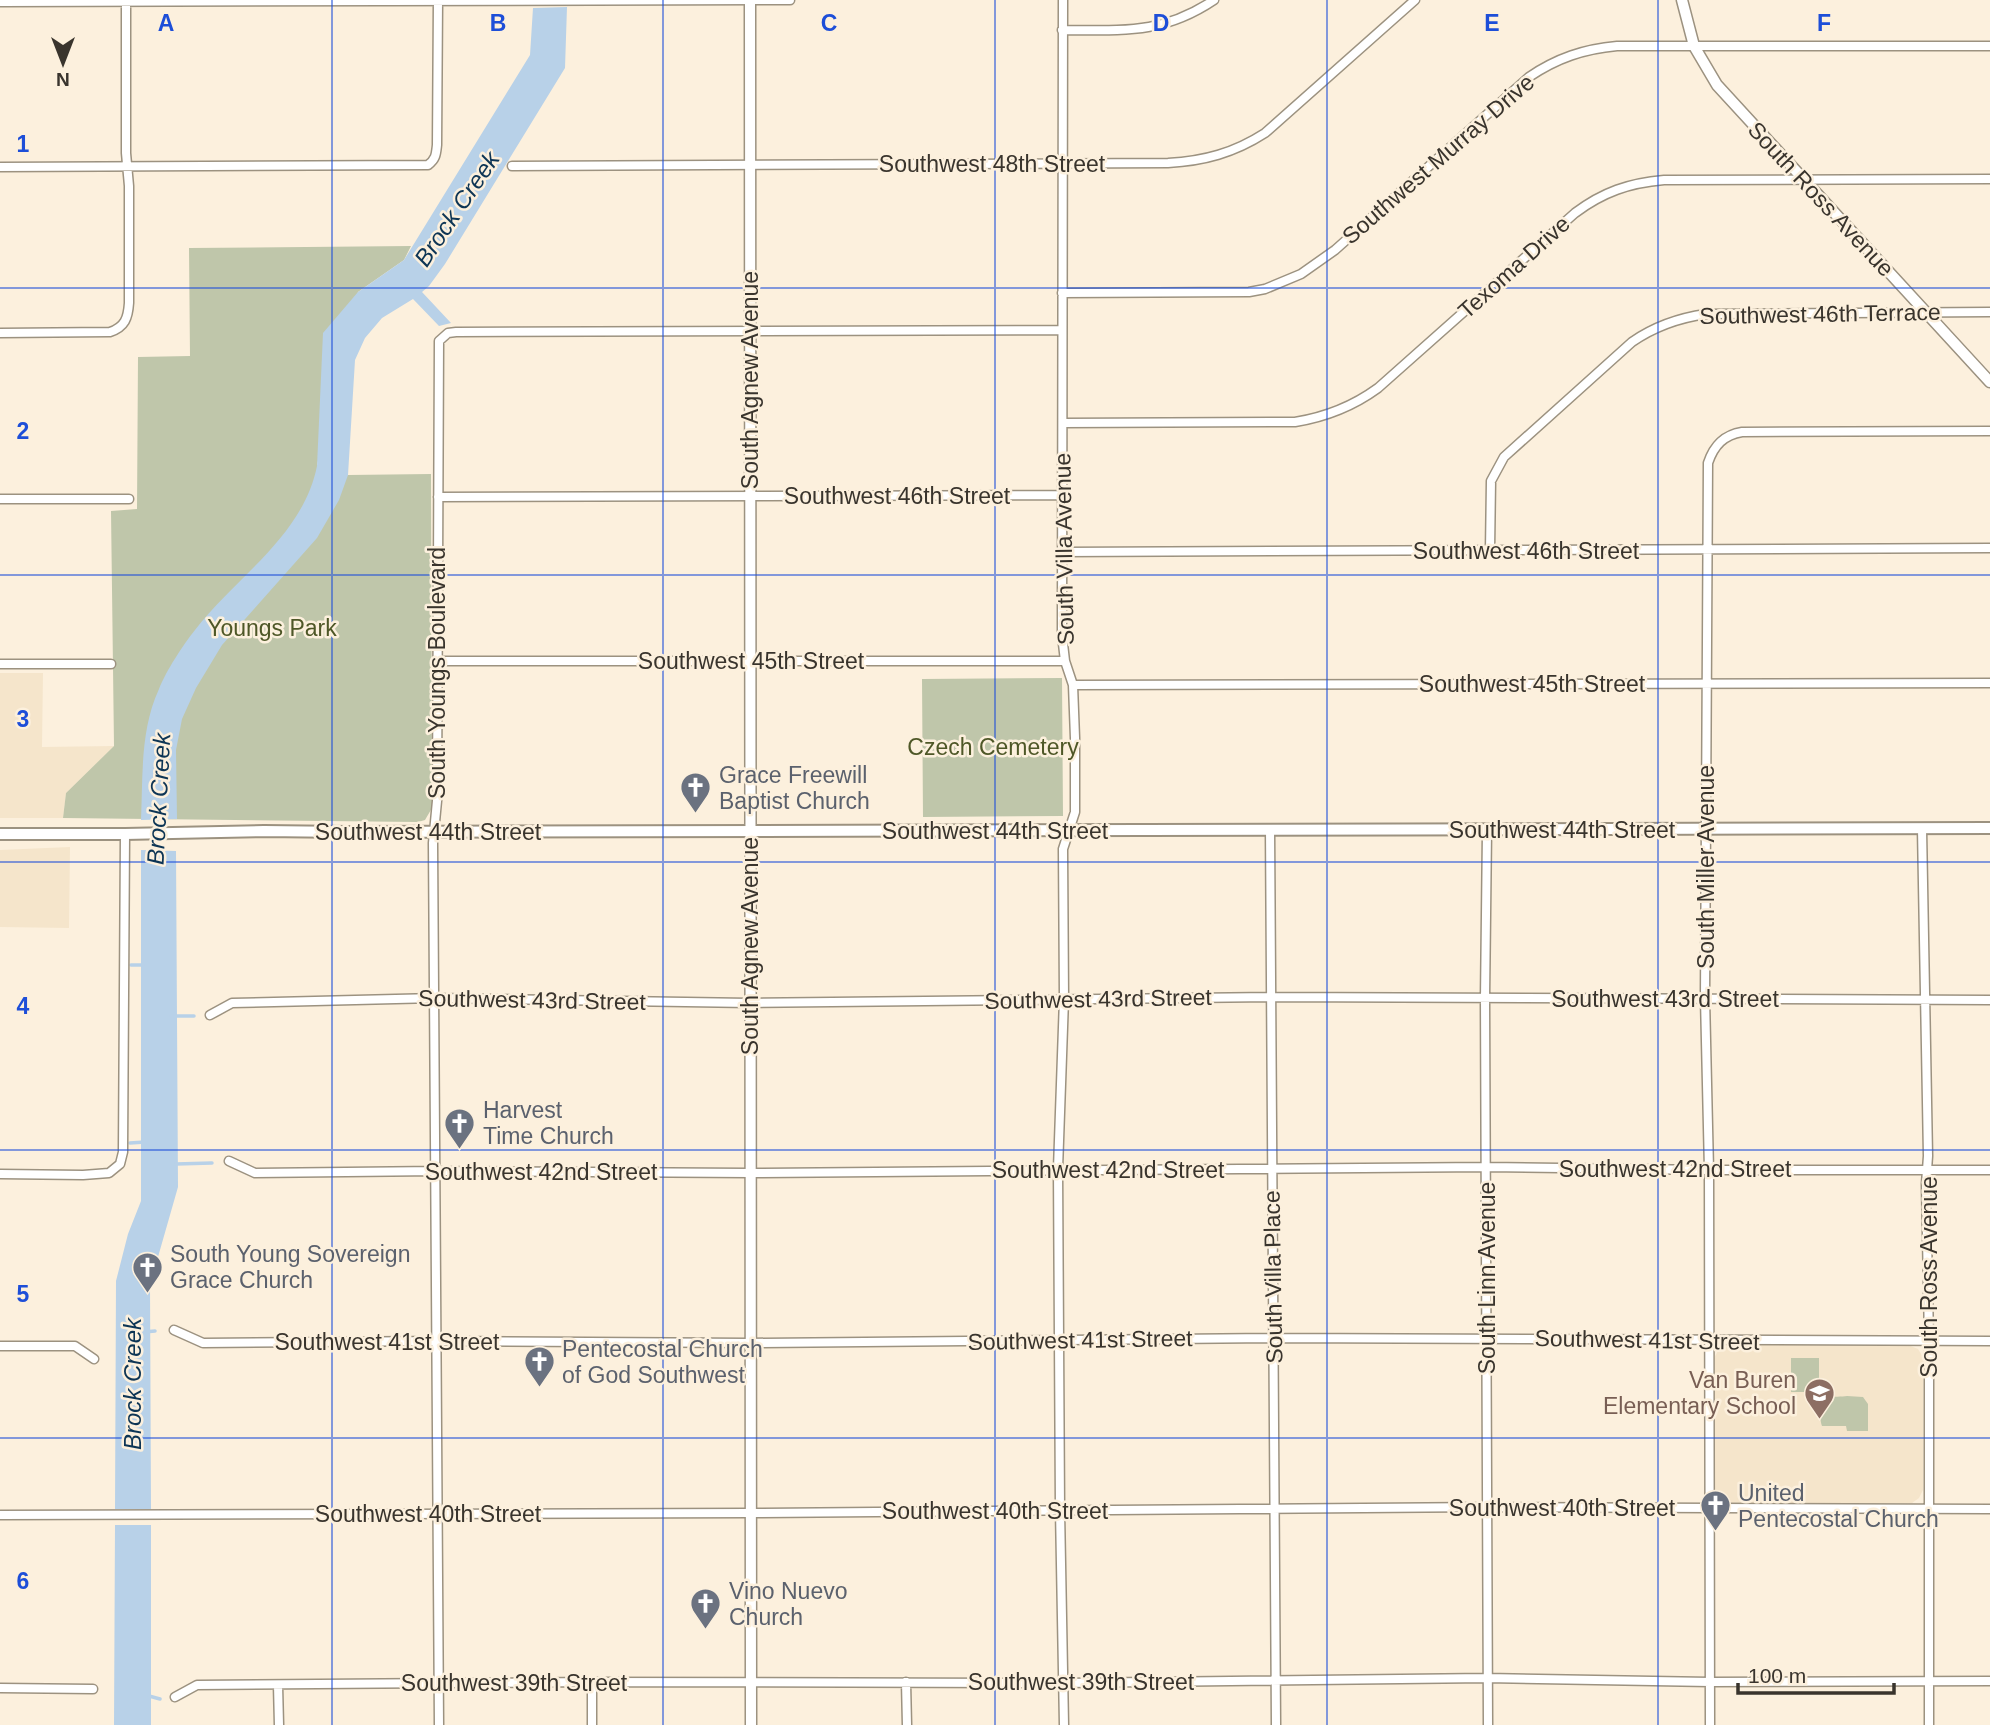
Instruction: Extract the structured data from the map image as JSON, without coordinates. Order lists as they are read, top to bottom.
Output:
{
  "streets": {
    "main road": ["Southwest 44th Street"],
    "street": [
      "Southwest Murray Drive",
      "Southwest 48th Street",
      "South Ross Avenue",
      "Texoma Drive",
      "Southwest 46th Terrace",
      "South Agnew Avenue",
      "Southwest 46th Street",
      "South Villa Avenue",
      "Southwest 45th Street",
      "South Youngs Boulevard",
      "South Miller Avenue",
      "Southwest 43rd Street",
      "Southwest 42nd Street",
      "South Villa Place",
      "South Linn Avenue",
      "Southwest 41st Street",
      "Southwest 40th Street",
      "Southwest 39th Street"
    ]
  },
  "crossings": [
    ["Southwest Murray Drive", "South Ross Avenue"],
    ["Southwest Murray Drive", "South Villa Avenue"],
    ["Southwest 48th Street", "South Agnew Avenue"],
    ["Southwest 48th Street", "South Villa Avenue"],
    ["South Ross Avenue", "Texoma Drive"],
    ["South Ross Avenue", "Southwest 46th Terrace"],
    ["South Ross Avenue", "Southwest 44th Street"],
    ["South Ross Avenue", "Southwest 43rd Street"],
    ["South Ross Avenue", "Southwest 42nd Street"],
    ["South Ross Avenue", "Southwest 41st Street"],
    ["South Ross Avenue", "Southwest 40th Street"],
    ["South Ross Avenue", "Southwest 39th Street"],
    ["Texoma Drive", "South Villa Avenue"],
    ["Southwest 46th Terrace", "Southwest 46th Street"],
    ["South Agnew Avenue", "Southwest 46th Street"],
    ["South Agnew Avenue", "Southwest 45th Street"],
    ["South Agnew Avenue", "South Youngs Boulevard"],
    ["South Agnew Avenue", "Southwest 44th Street"],
    ["South Agnew Avenue", "Southwest 43rd Street"],
    ["South Agnew Avenue", "Southwest 42nd Street"],
    ["South Agnew Avenue", "Southwest 41st Street"],
    ["South Agnew Avenue", "Southwest 40th Street"],
    ["South Agnew Avenue", "Southwest 39th Street"],
    ["Southwest 46th Street", "South Villa Avenue"],
    ["Southwest 46th Street", "South Youngs Boulevard"],
    ["Southwest 46th Street", "South Miller Avenue"],
    ["South Villa Avenue", "Southwest 45th Street"],
    ["South Villa Avenue", "Southwest 44th Street"],
    ["South Villa Avenue", "Southwest 43rd Street"],
    ["South Villa Avenue", "Southwest 42nd Street"],
    ["South Villa Avenue", "Southwest 41st Street"],
    ["South Villa Avenue", "Southwest 40th Street"],
    ["South Villa Avenue", "Southwest 39th Street"],
    ["Southwest 45th Street", "South Youngs Boulevard"],
    ["Southwest 45th Street", "South Miller Avenue"],
    ["South Youngs Boulevard", "Southwest 44th Street"],
    ["South Youngs Boulevard", "Southwest 43rd Street"],
    ["South Youngs Boulevard", "Southwest 42nd Street"],
    ["South Youngs Boulevard", "Southwest 41st Street"],
    ["South Youngs Boulevard", "Southwest 40th Street"],
    ["South Youngs Boulevard", "Southwest 39th Street"],
    ["Southwest 44th Street", "South Miller Avenue"],
    ["Southwest 44th Street", "South Villa Place"],
    ["Southwest 44th Street", "South Linn Avenue"],
    ["South Miller Avenue", "Southwest 43rd Street"],
    ["South Miller Avenue", "Southwest 42nd Street"],
    ["South Miller Avenue", "Southwest 41st Street"],
    ["South Miller Avenue", "Southwest 40th Street"],
    ["South Miller Avenue", "Southwest 39th Street"],
    ["Southwest 43rd Street", "South Villa Place"],
    ["Southwest 43rd Street", "South Linn Avenue"],
    ["Southwest 42nd Street", "South Villa Place"],
    ["Southwest 42nd Street", "South Linn Avenue"],
    ["South Villa Place", "Southwest 41st Street"],
    ["South Villa Place", "Southwest 40th Street"],
    ["South Villa Place", "Southwest 39th Street"],
    ["South Linn Avenue", "Southwest 41st Street"],
    ["South Linn Avenue", "Southwest 40th Street"],
    ["South Linn Avenue", "Southwest 39th Street"]
  ],
  "water": ["Brock Creek"],
  "parks": ["Youngs Park", "Czech Cemetery"],
  "places": {
    "church": [
      "Grace Freewill Baptist Church",
      "Harvest Time Church",
      "South Young Sovereign Grace Church",
      "Pentecostal Church of God Southwest",
      "United Pentecostal Church",
      "Vino Nuevo Church"
    ],
    "school or university": ["Van Buren Elementary School"]
  },
  "scale_bar": "100 m",
  "north": "bottom",
  "grid": {
    "columns": [
      "A",
      "B",
      "C",
      "D",
      "E",
      "F"
    ],
    "rows": [
      "1",
      "2",
      "3",
      "4",
      "5",
      "6"
    ]
  }
}
